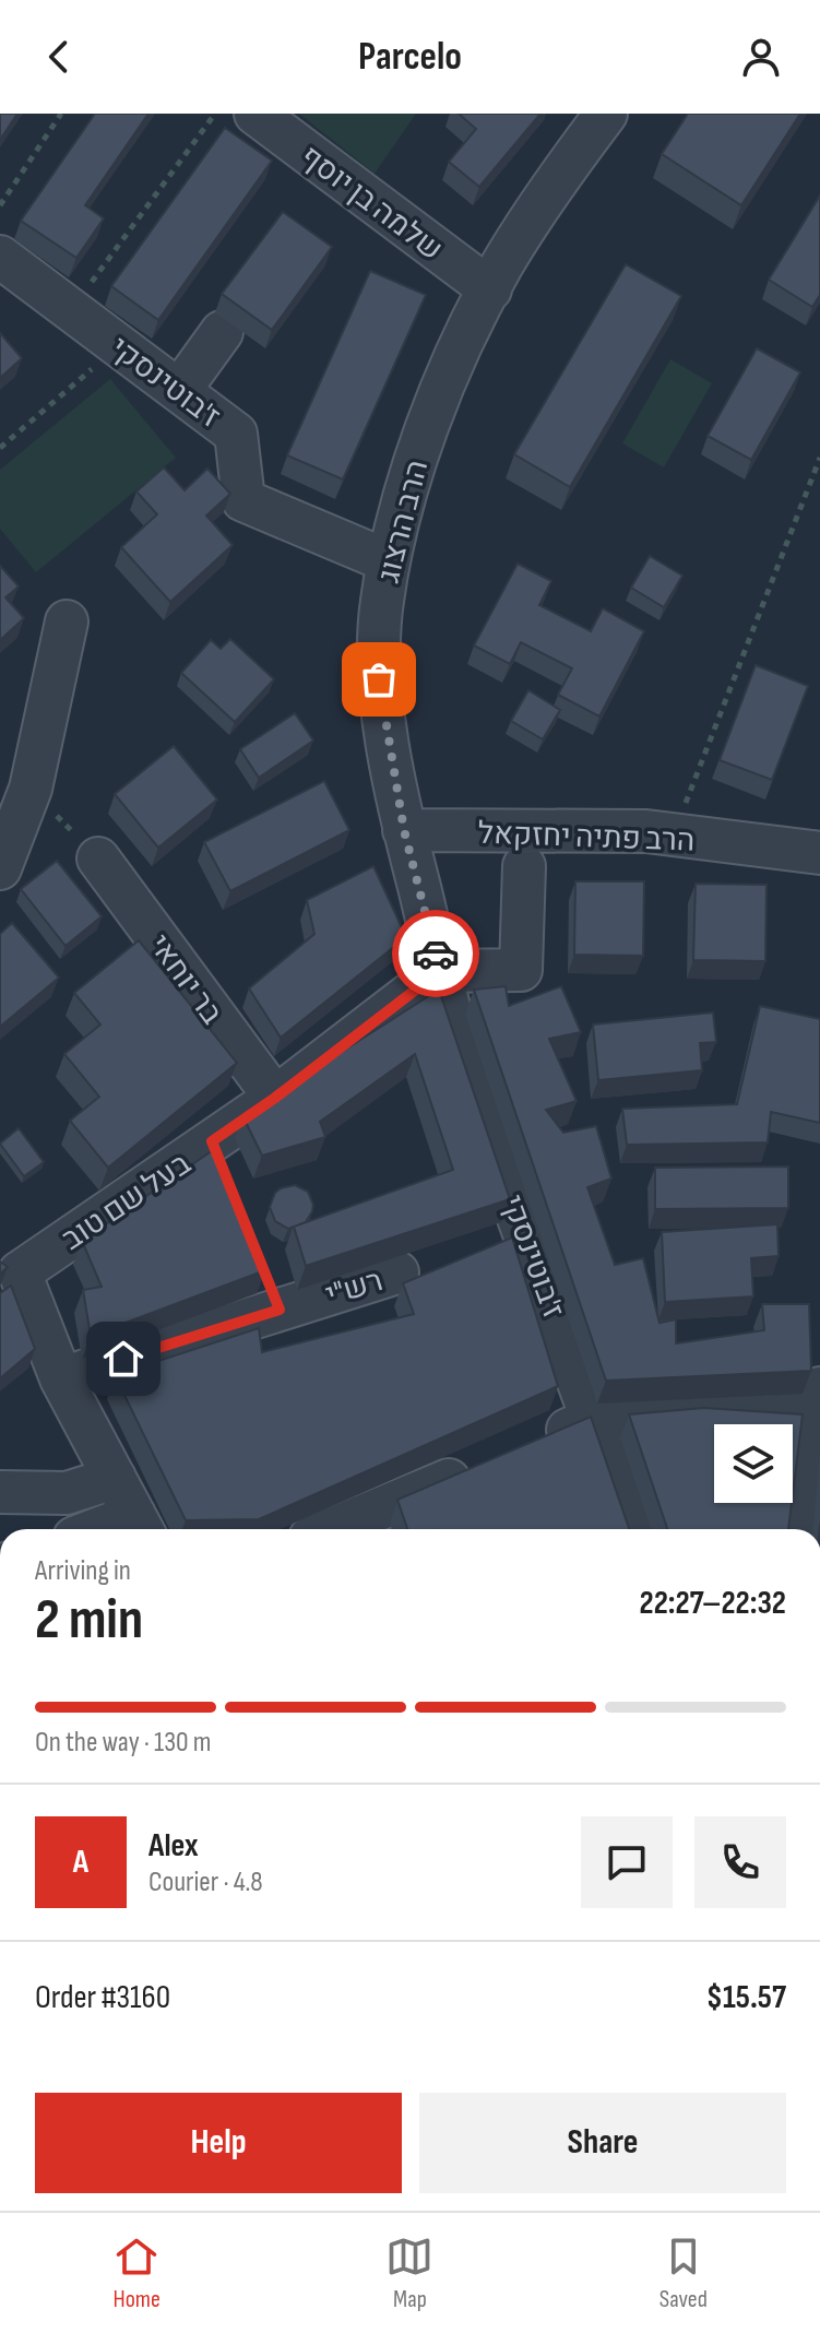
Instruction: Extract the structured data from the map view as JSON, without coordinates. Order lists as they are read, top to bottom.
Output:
{
  "streets": {
    "street": [
      "שלמה בן יוסף",
      "ז'בוטינסקי",
      "הרב הרצוג",
      "הרב פתיה יחזקאל",
      "בר יוחאי",
      "בעל שם טוב",
      "רש\"י"
    ]
  },
  "crossings": [
    ["שלמה בן יוסף", "הרב הרצוג"],
    ["ז'בוטינסקי", "הרב הרצוג"],
    ["ז'בוטינסקי", "בעל שם טוב"],
    ["הרב הרצוג", "הרב פתיה יחזקאל"],
    ["הרב הרצוג", "בעל שם טוב"],
    ["בר יוחאי", "בעל שם טוב"]
  ],
  "page": {
    "header": "Parcelo",
    "heading": ["2 min", "Arriving in", "22:27–22:32"],
    "panel": [
      "Alex",
      "Courier · 4.8",
      "Order #3160",
      "$15.57"
    ],
    "bar": "On the way · 130 m",
    "round": "A",
    "buttons": ["Help", "Share"],
    "tabs": ["Home", "Map", "Saved"]
  }
}
